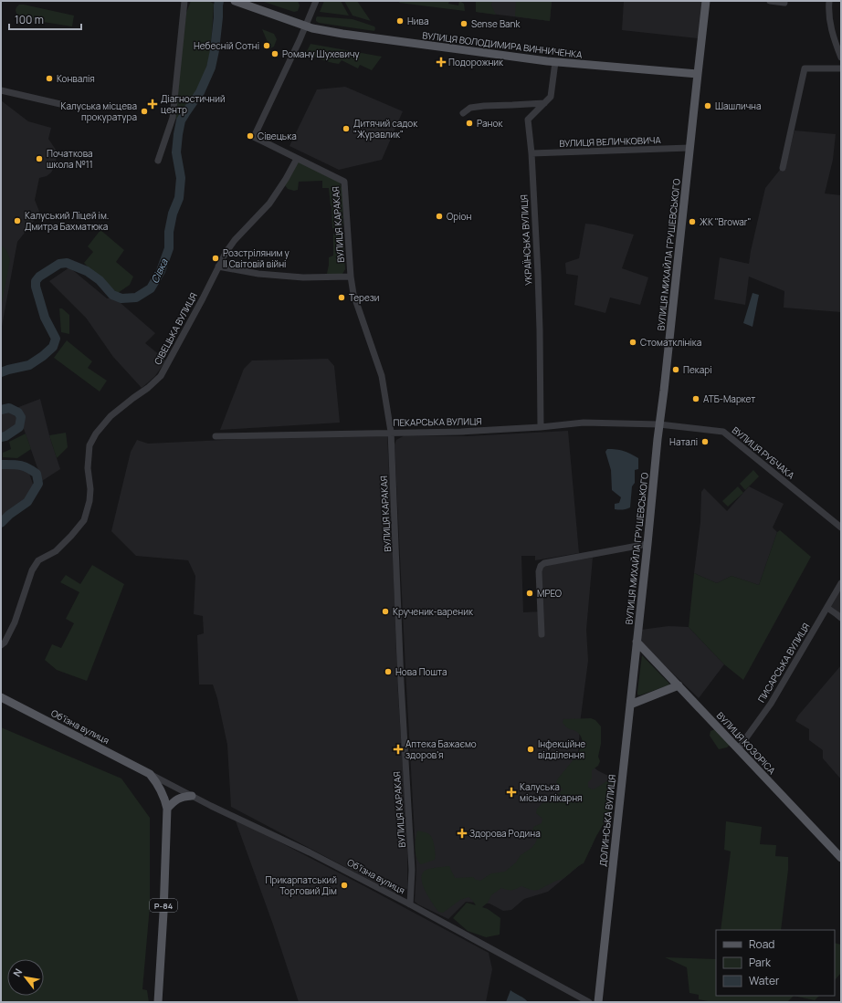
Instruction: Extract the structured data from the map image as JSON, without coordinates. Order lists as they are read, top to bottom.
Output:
{
  "streets": {
    "main road": [
      "ВУЛИЦЯ ВОЛОДИМИРА ВИННИЧЕНКА",
      "ВУЛИЦЯ МИХАЙЛА ГРУШЕВСЬКОГО",
      "Обʼїзна вулиця",
      "ВУЛИЦЯ КОЗОРІСА",
      "ДОЛИНСЬКА ВУЛИЦЯ",
      "Р-84"
    ],
    "street": [
      "ВУЛИЦЯ ВЕЛИЧКОВИЧА",
      "ВУЛИЦЯ КАРАКАЯ",
      "УКРАЇНСЬКА ВУЛИЦЯ",
      "СІВЕЦЬКА ВУЛИЦЯ",
      "ПЕКАРСЬКА ВУЛИЦЯ",
      "ВУЛИЦЯ РУБЧАКА",
      "ПИСАРСЬКА ВУЛИЦЯ"
    ]
  },
  "crossings": [
    ["ВУЛИЦЯ ВОЛОДИМИРА ВИННИЧЕНКА", "УКРАЇНСЬКА ВУЛИЦЯ"],
    ["ВУЛИЦЯ ВОЛОДИМИРА ВИННИЧЕНКА", "ВУЛИЦЯ МИХАЙЛА ГРУШЕВСЬКОГО"],
    ["ВУЛИЦЯ ВЕЛИЧКОВИЧА", "УКРАЇНСЬКА ВУЛИЦЯ"],
    ["ВУЛИЦЯ ВЕЛИЧКОВИЧА", "ВУЛИЦЯ МИХАЙЛА ГРУШЕВСЬКОГО"],
    ["ВУЛИЦЯ КАРАКАЯ", "СІВЕЦЬКА ВУЛИЦЯ"],
    ["ВУЛИЦЯ КАРАКАЯ", "ПЕКАРСЬКА ВУЛИЦЯ"],
    ["ВУЛИЦЯ КАРАКАЯ", "Обʼїзна вулиця"],
    ["УКРАЇНСЬКА ВУЛИЦЯ", "ПЕКАРСЬКА ВУЛИЦЯ"],
    ["ВУЛИЦЯ МИХАЙЛА ГРУШЕВСЬКОГО", "ПЕКАРСЬКА ВУЛИЦЯ"],
    ["ВУЛИЦЯ МИХАЙЛА ГРУШЕВСЬКОГО", "ВУЛИЦЯ РУБЧАКА"],
    ["ВУЛИЦЯ МИХАЙЛА ГРУШЕВСЬКОГО", "ВУЛИЦЯ КОЗОРІСА"],
    ["ВУЛИЦЯ МИХАЙЛА ГРУШЕВСЬКОГО", "ДОЛИНСЬКА ВУЛИЦЯ"],
    ["ПЕКАРСЬКА ВУЛИЦЯ", "ВУЛИЦЯ РУБЧАКА"],
    ["ПИСАРСЬКА ВУЛИЦЯ", "ВУЛИЦЯ КОЗОРІСА"],
    ["ВУЛИЦЯ КОЗОРІСА", "ДОЛИНСЬКА ВУЛИЦЯ"]
  ],
  "water": ["Сівка"],
  "places": {
    "other": [
      "Нива",
      "Sense Bank",
      "Небесній Сотні",
      "Роману Шухевичу",
      "Конвалія",
      "Шашлична",
      "Калуська місцева прокуратура",
      "Ранок",
      "Дитячий садок \"Журавлик\"",
      "Сівецька",
      "Початкова школа №11",
      "Оріон",
      "Калуський Ліцей ім. Дмитра Бахматюка",
      "ЖК \"Browar\"",
      "Розстріляним у II Світовій війні",
      "Терези",
      "Стоматклініка",
      "Пекарі",
      "АТБ-Маркет",
      "Наталі",
      "МРЕО",
      "Крученик-вареник",
      "Нова Пошта",
      "Інфекційне відділення",
      "Прикарпатський Торговий Дім"
    ],
    "health": [
      "Подорожник",
      "Діагностичний центр",
      "Аптека Бажаємо здоров'я",
      "Калуська міська лікарня",
      "Здорова Родина"
    ]
  },
  "legend": ["Road", "Park", "Water"],
  "scale_bar": "100 m",
  "north": "top left"
}
